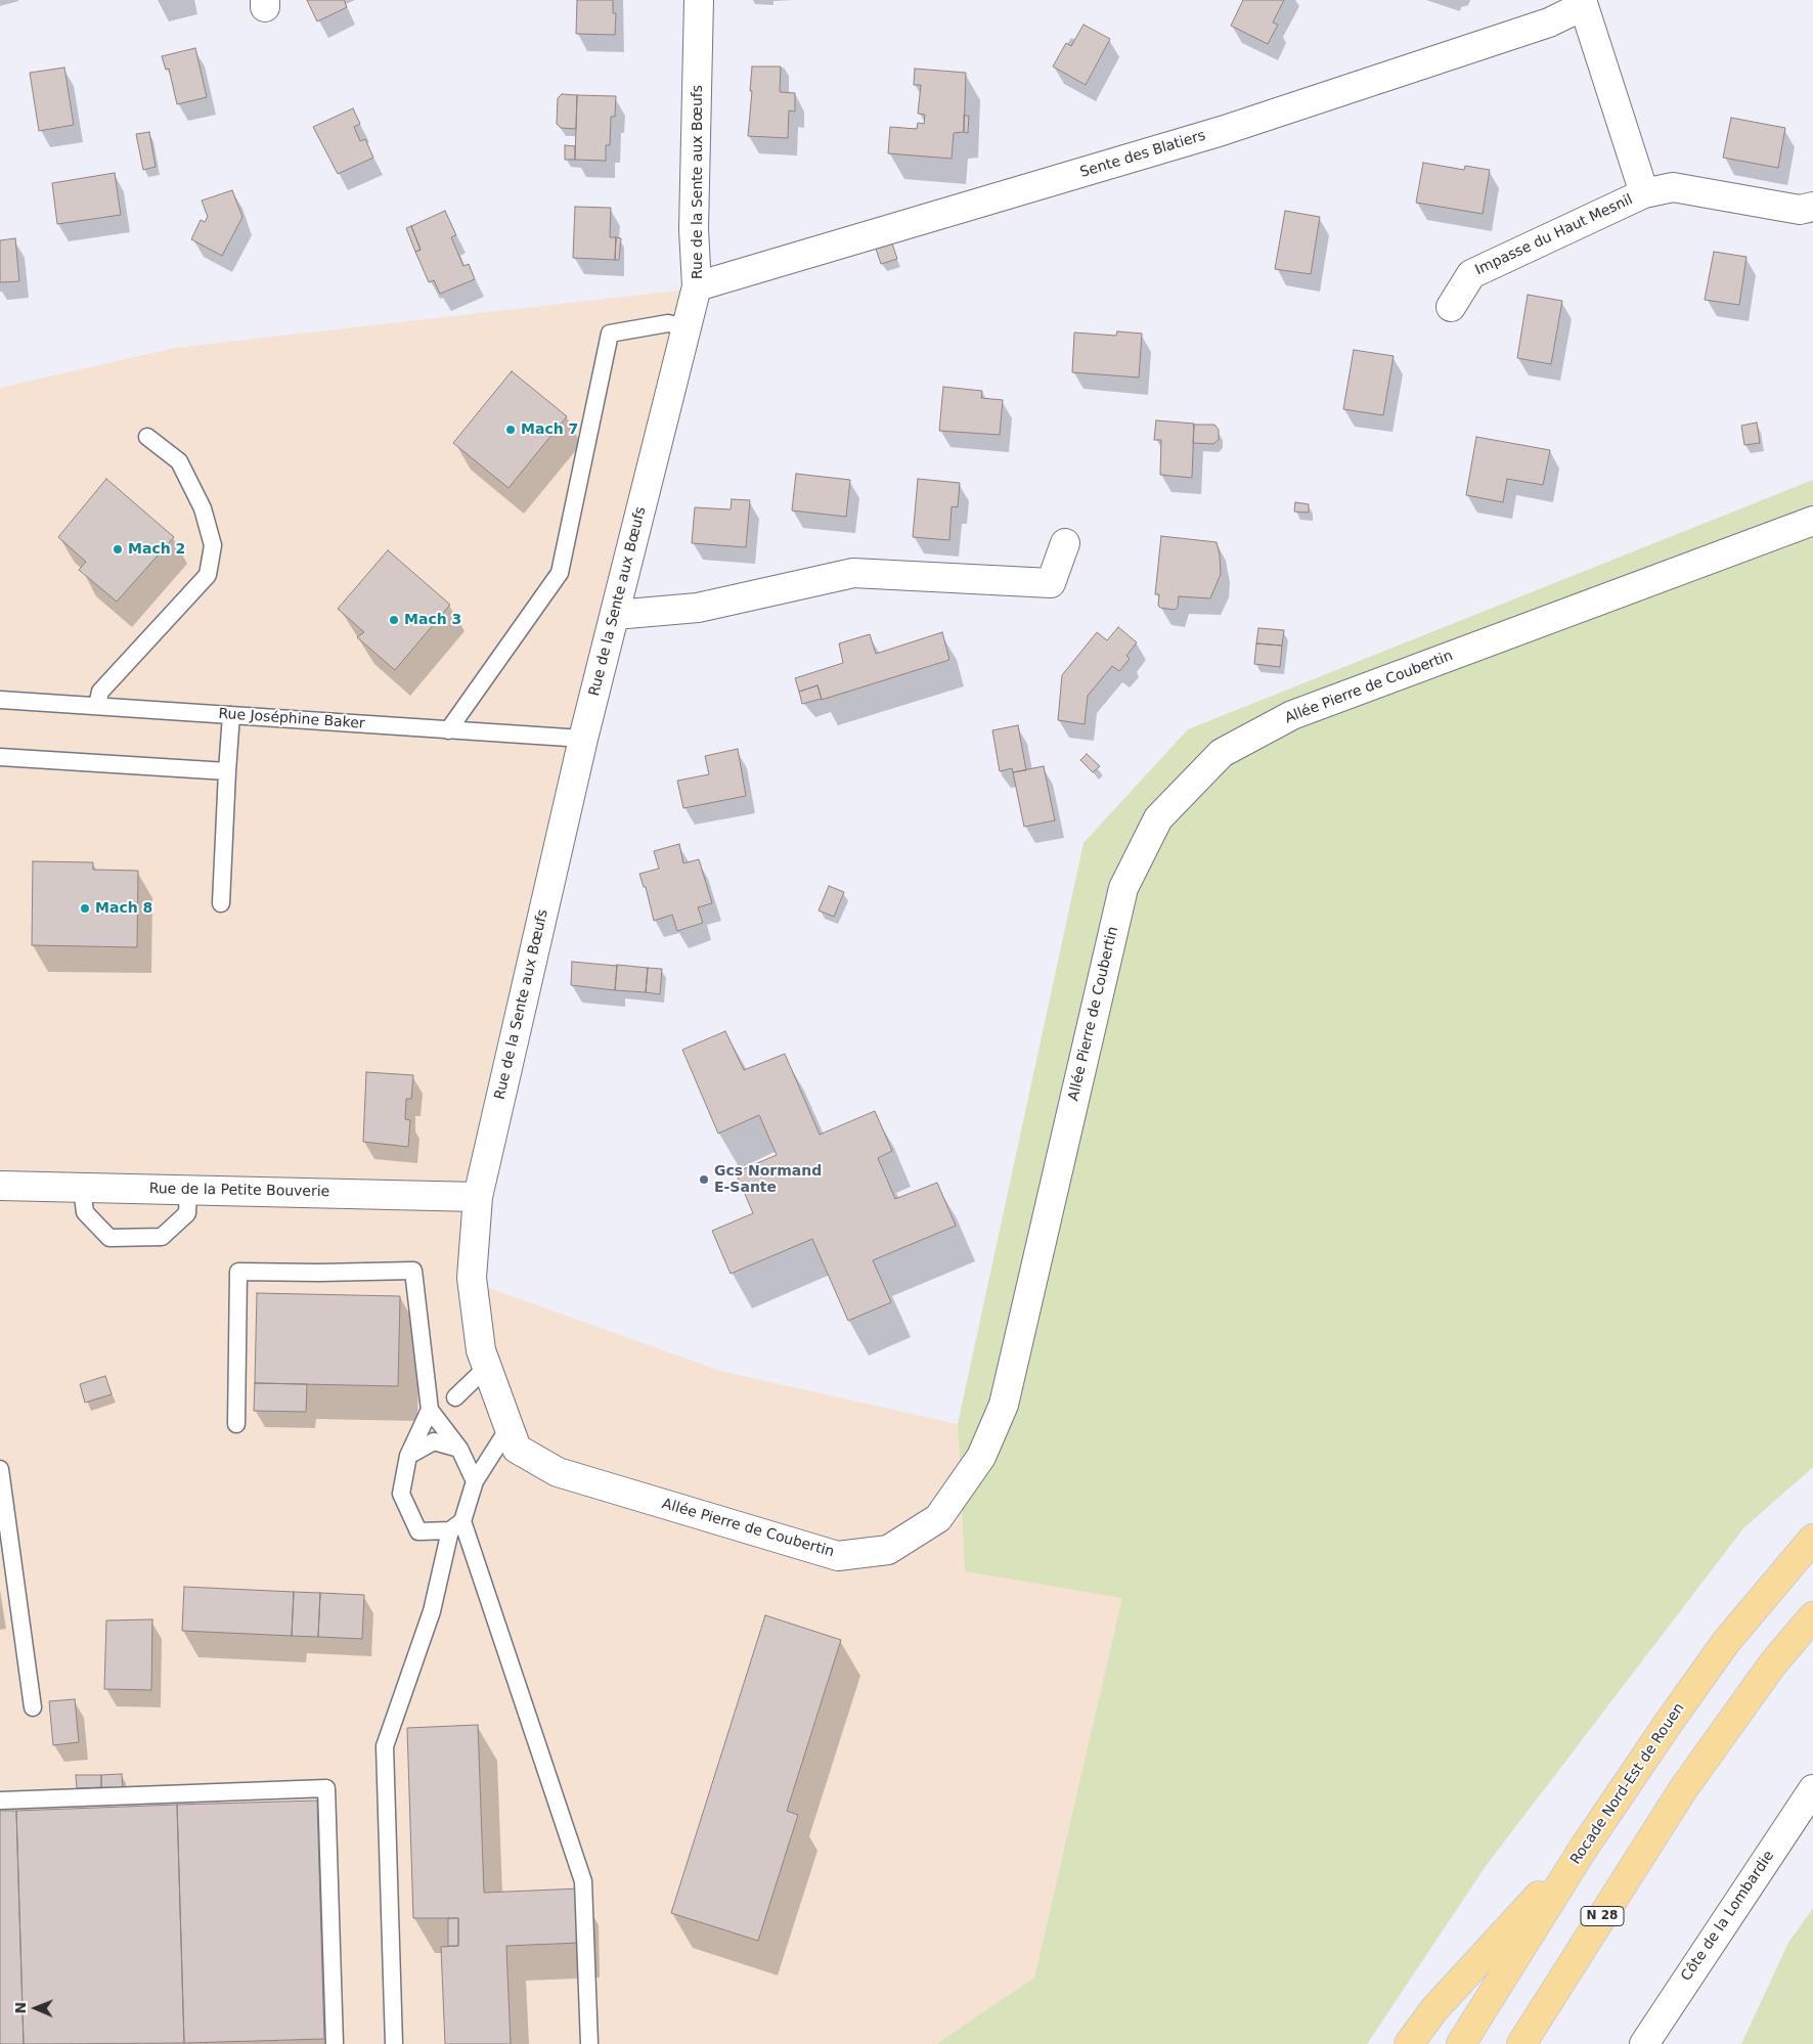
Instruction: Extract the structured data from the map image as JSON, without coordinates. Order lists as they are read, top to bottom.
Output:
{
  "streets": {
    "highway": ["Rocade Nord-Est de Rouen", "N 28"],
    "street": [
      "Sente des Blatiers",
      "Rue de la Sente aux Bœufs",
      "Impasse du Haut Mesnil",
      "Allée Pierre de Coubertin",
      "Rue de la Petite Bouverie",
      "Côte de la Lombardie"
    ],
    "lane": ["Rue Joséphine Baker"]
  },
  "crossings": [
    ["Sente des Blatiers", "Rue de la Sente aux Bœufs"],
    ["Rue de la Sente aux Bœufs", "Allée Pierre de Coubertin"],
    ["Rue de la Sente aux Bœufs", "Rue Joséphine Baker"],
    ["Rue de la Sente aux Bœufs", "Rue de la Petite Bouverie"]
  ],
  "places": [
    "Mach 7",
    "Mach 2",
    "Mach 3",
    "Mach 8",
    "Gcs Normand E-Sante"
  ],
  "north": "left"
}
